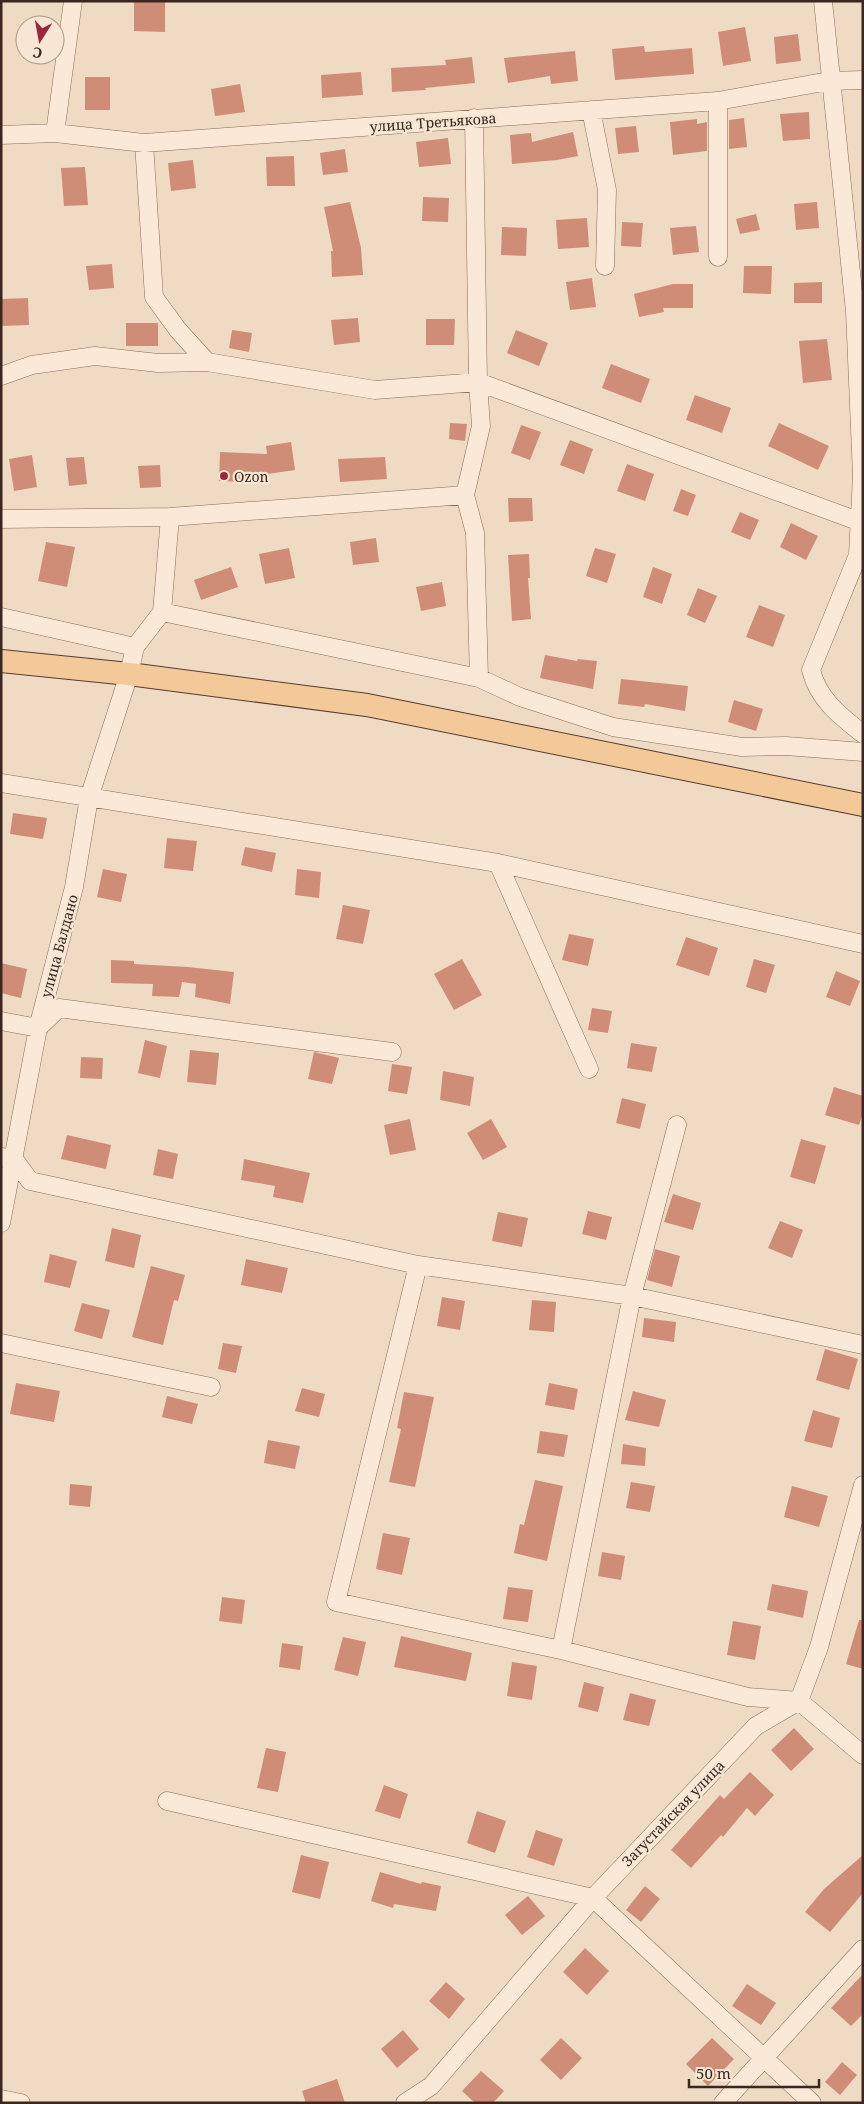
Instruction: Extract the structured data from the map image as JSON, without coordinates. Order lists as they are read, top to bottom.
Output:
{
  "streets": {
    "street": ["улица Третьякова", "улица Балдано", "Загустайская улица"]
  },
  "places": ["Ozon"],
  "scale_bar": "50 m",
  "north": "bottom"
}
